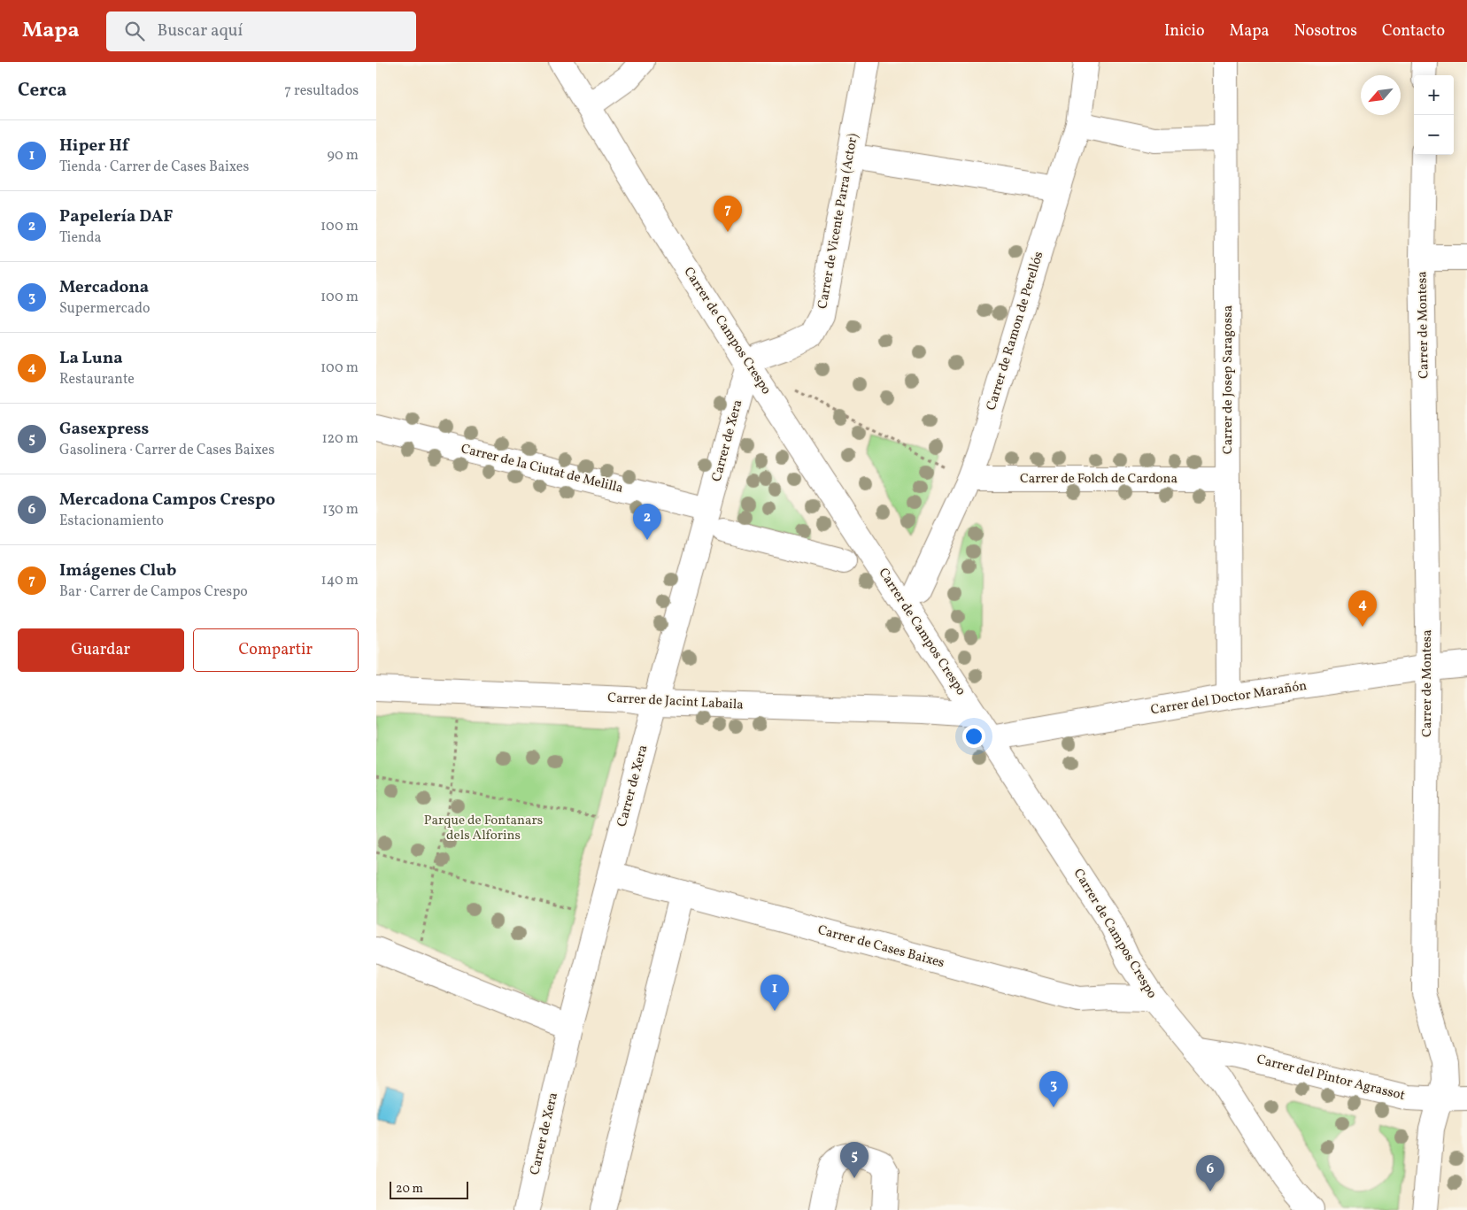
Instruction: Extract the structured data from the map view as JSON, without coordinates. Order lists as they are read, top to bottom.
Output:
{
  "streets": {
    "street": [
      "Carrer de Vicente Parra (Actor)",
      "Carrer de Montesa",
      "Carrer de Campos Crespo",
      "Carrer de Ramon de Perellós",
      "Carrer de Josep Saragossa",
      "Carrer de Xera",
      "Carrer de la Ciutat de Melilla",
      "Carrer de Folch de Cardona",
      "Carrer del Doctor Marañón",
      "Carrer de Jacint Labaila",
      "Carrer de Cases Baixes",
      "Carrer del Pintor Agrassot"
    ]
  },
  "crossings": [
    ["Carrer de Vicente Parra (Actor)", "Carrer de Campos Crespo"],
    ["Carrer de Vicente Parra (Actor)", "Carrer de Xera"],
    ["Carrer de Montesa", "Carrer del Doctor Marañón"],
    ["Carrer de Montesa", "Carrer del Pintor Agrassot"],
    ["Carrer de Campos Crespo", "Carrer de Xera"],
    ["Carrer de Campos Crespo", "Carrer del Doctor Marañón"],
    ["Carrer de Campos Crespo", "Carrer de Jacint Labaila"],
    ["Carrer de Campos Crespo", "Carrer de Cases Baixes"],
    ["Carrer de Campos Crespo", "Carrer del Pintor Agrassot"],
    ["Carrer de Ramon de Perellós", "Carrer de Folch de Cardona"],
    ["Carrer de Josep Saragossa", "Carrer de Folch de Cardona"],
    ["Carrer de Josep Saragossa", "Carrer del Doctor Marañón"],
    ["Carrer de Xera", "Carrer de la Ciutat de Melilla"],
    ["Carrer de Xera", "Carrer de Jacint Labaila"],
    ["Carrer de Xera", "Carrer de Cases Baixes"]
  ],
  "parks": ["Parque de Fontanars dels Alforins"],
  "scale_bar": "20 m",
  "north": "bottom left",
  "page": {
    "header": "Mapa",
    "search": "Buscar aquí",
    "nav": [
      "Inicio",
      "Mapa",
      "Nosotros",
      "Contacto"
    ],
    "heading": ["Cerca", "7 resultados"],
    "map_buttons": ["+", "−"],
    "list": [
      {
        "mark": "1",
        "name": "Hiper Hf",
        "note": "Tienda · Carrer de Cases Baixes",
        "value": "90 m"
      },
      {
        "mark": "2",
        "name": "Papelería DAF",
        "note": "Tienda",
        "value": "100 m"
      },
      {
        "mark": "3",
        "name": "Mercadona",
        "note": "Supermercado",
        "value": "100 m"
      },
      {
        "mark": "4",
        "name": "La Luna",
        "note": "Restaurante",
        "value": "100 m"
      },
      {
        "mark": "5",
        "name": "Gasexpress",
        "note": "Gasolinera · Carrer de Cases Baixes",
        "value": "120 m"
      },
      {
        "mark": "6",
        "name": "Mercadona Campos Crespo",
        "note": "Estacionamiento",
        "value": "130 m"
      },
      {
        "mark": "7",
        "name": "Imágenes Club",
        "note": "Bar · Carrer de Campos Crespo",
        "value": "140 m"
      }
    ],
    "pins": [
      "7",
      "2",
      "4",
      "1",
      "3",
      "5",
      "6"
    ],
    "buttons": ["Guardar", "Compartir"],
    "scale": "20 m"
  }
}
